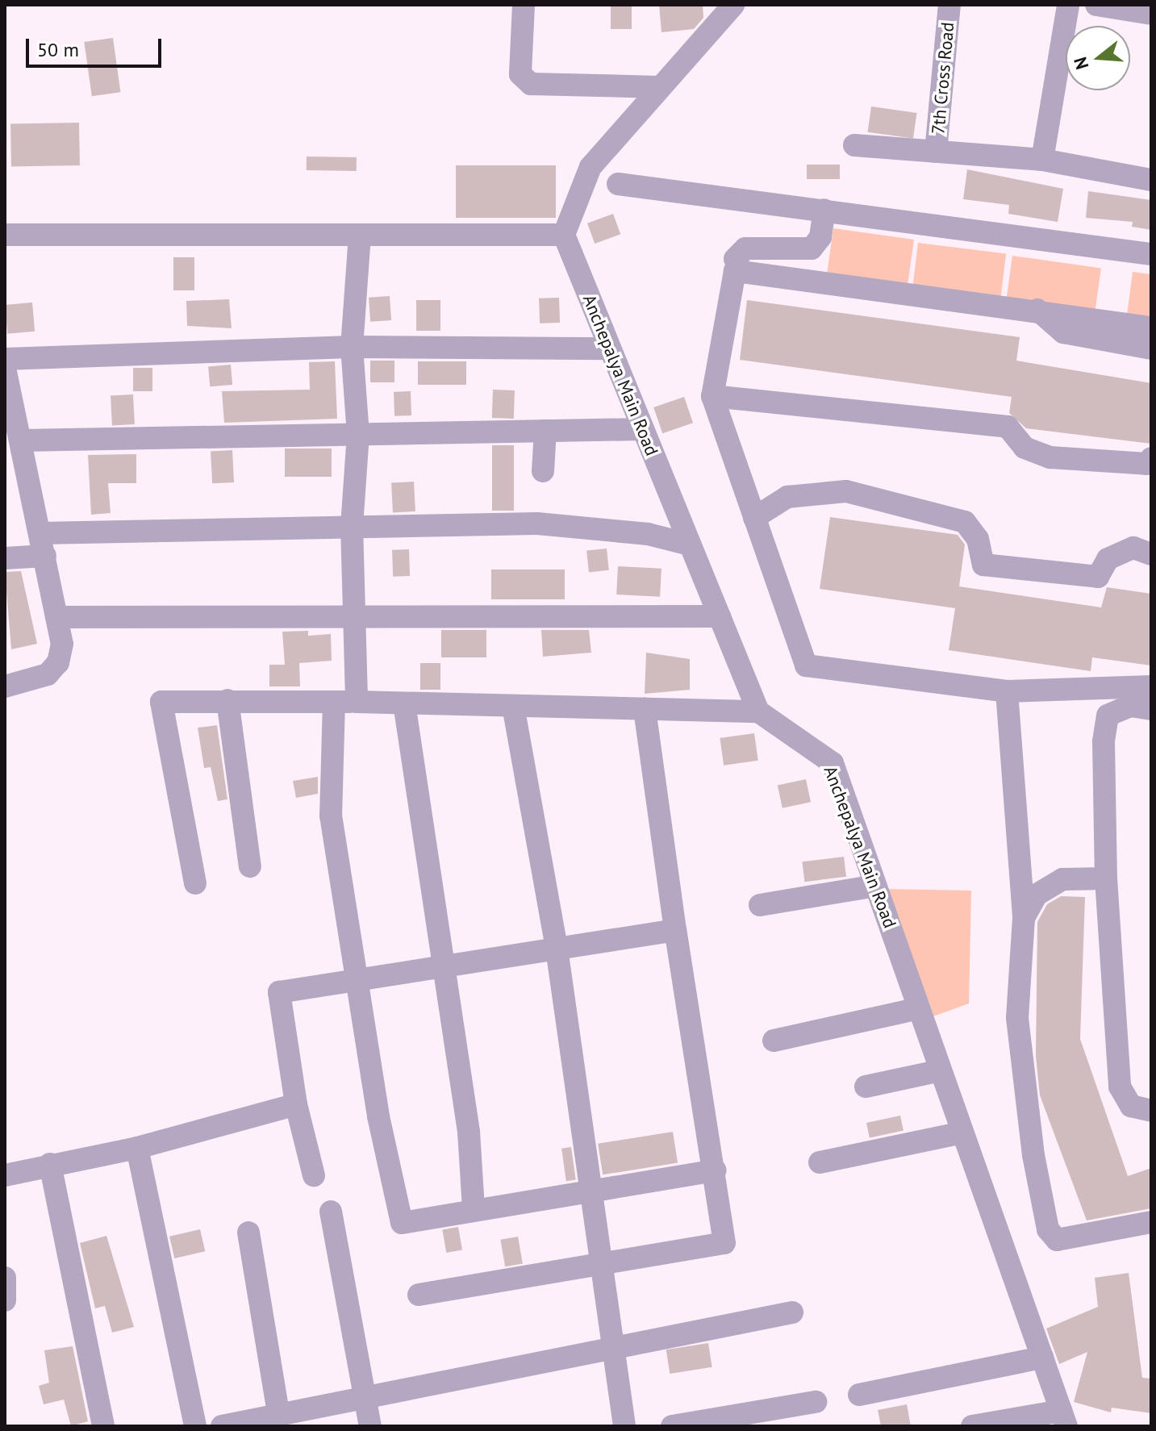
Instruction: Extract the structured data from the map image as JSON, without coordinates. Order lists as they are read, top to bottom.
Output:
{
  "streets": {
    "street": ["7th Cross Road", "Anchepalya Main Road"]
  },
  "scale_bar": "50 m",
  "north": "left"
}
